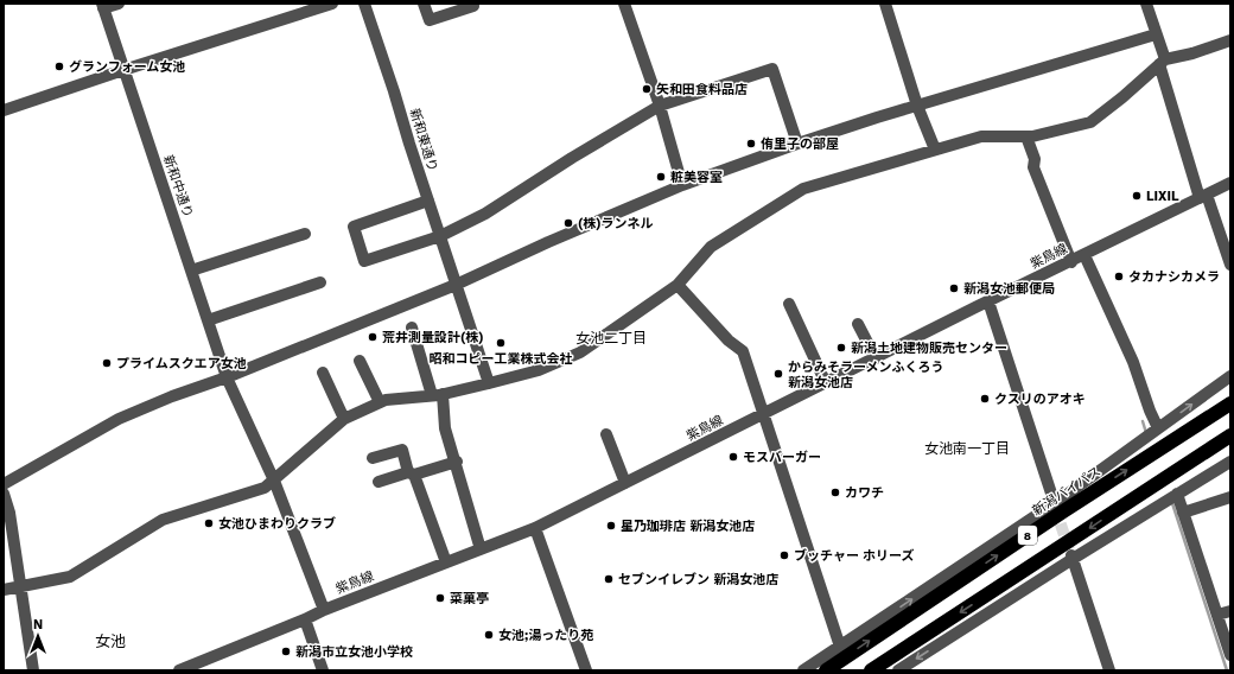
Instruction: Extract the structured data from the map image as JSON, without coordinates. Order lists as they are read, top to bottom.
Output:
{
  "streets": {
    "highway": ["新潟バイパス", "8"],
    "street": ["新和東通り", "新和中通り", "紫鳥線"]
  },
  "crossings": [
    ["新和中通り", "紫鳥線"]
  ],
  "districts": ["女池二丁目", "女池南一丁目", "女池"],
  "places": [
    "グランフォーム女池",
    "矢和田食料品店",
    "侑里子の部屋",
    "粧美容室",
    "LIXIL",
    "(株)ランネル",
    "タカナシカメラ",
    "新潟女池郵便局",
    "荒井測量設計(株)",
    "昭和コピー工業株式会社",
    "新潟土地建物販売センター",
    "プライムスクエア女池",
    "からみそラーメンふくろう 新潟女池店",
    "クスリのアオキ",
    "モスバーガー",
    "カワチ",
    "女池ひまわりクラブ",
    "星乃珈琲店 新潟女池店",
    "ブッチャー ホリーズ",
    "セブンイレブン 新潟女池店",
    "菜菓亭",
    "女池;湯ったり苑",
    "新潟市立女池小学校"
  ],
  "north": "top"
}
